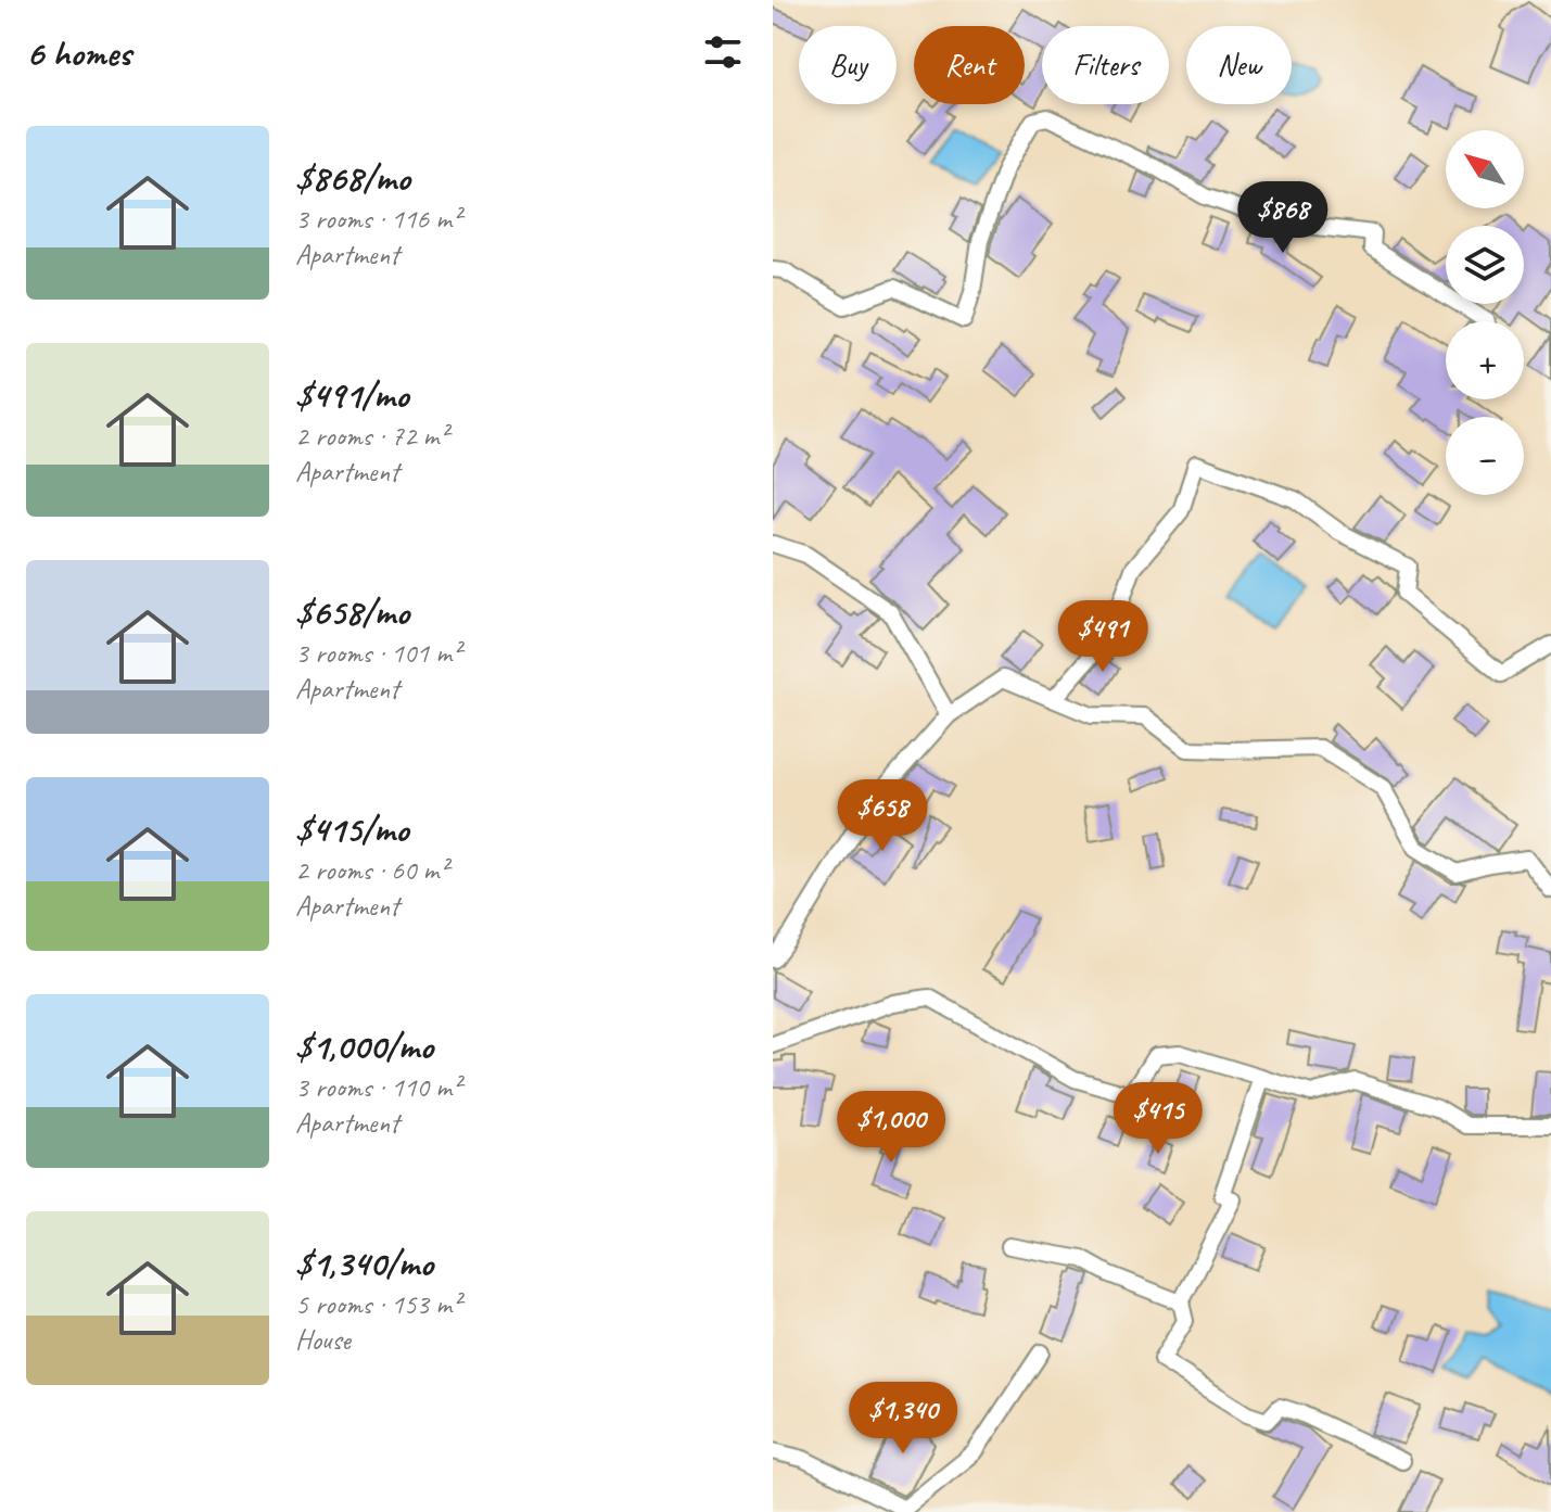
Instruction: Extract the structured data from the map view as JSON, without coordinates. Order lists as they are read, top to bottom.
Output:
{
  "north": "top left",
  "page": {
    "heading": "6 homes",
    "chip": [
      "Buy",
      "Rent",
      "Filters",
      "New"
    ],
    "list": [
      {
        "name": "$868/mo",
        "note": "3 rooms · 116 m² · Apartment"
      },
      {
        "name": "$491/mo",
        "note": "2 rooms · 72 m² · Apartment"
      },
      {
        "name": "$658/mo",
        "note": "3 rooms · 101 m² · Apartment"
      },
      {
        "name": "$415/mo",
        "note": "2 rooms · 60 m² · Apartment"
      },
      {
        "name": "$1,000/mo",
        "note": "3 rooms · 110 m² · Apartment"
      },
      {
        "name": "$1,340/mo",
        "note": "5 rooms · 153 m² · House"
      }
    ],
    "map_buttons": ["+", "−"],
    "price": [
      "$868",
      "$491",
      "$658",
      "$415",
      "$1,000",
      "$1,340"
    ]
  }
}
